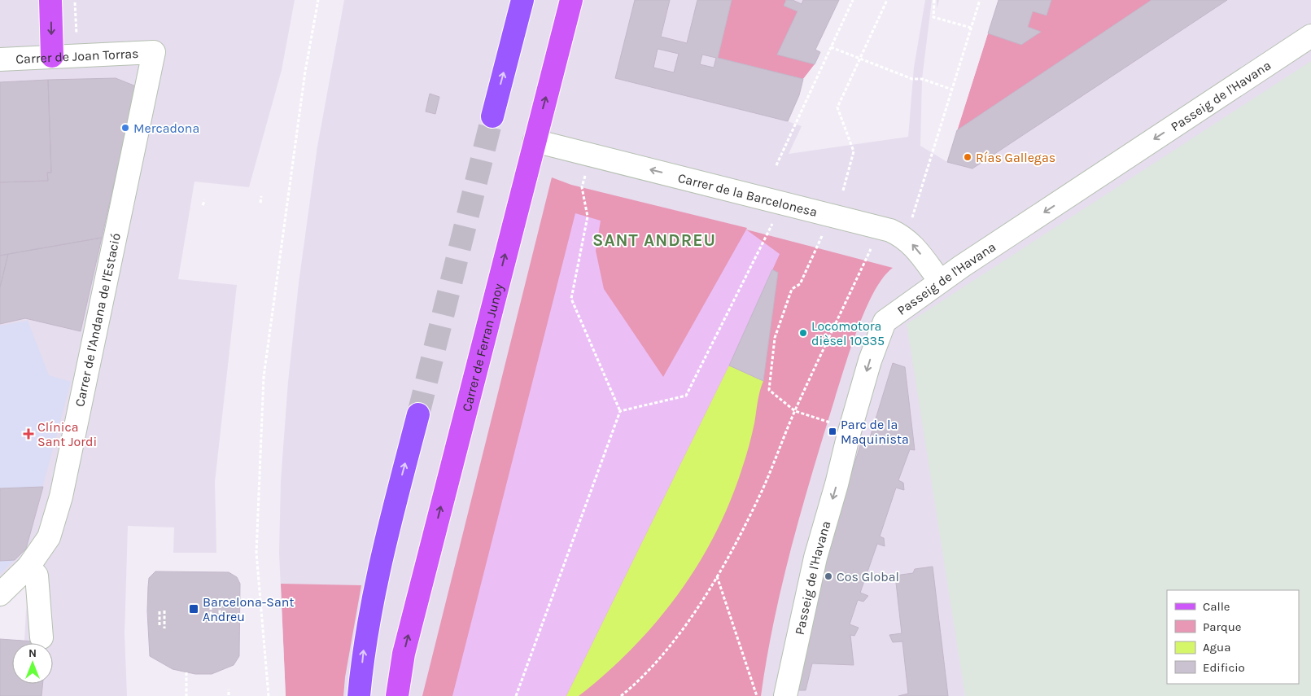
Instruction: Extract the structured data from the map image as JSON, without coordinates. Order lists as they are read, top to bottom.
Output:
{
  "streets": {
    "main road": ["Carrer de Ferran Junoy"],
    "street": [
      "Carrer de Joan Torras",
      "Passeig de l'Havana",
      "Carrer de la Barcelonesa",
      "Carrer de l'Andana de l'Estació"
    ]
  },
  "crossings": [
    ["Carrer de Joan Torras", "Carrer de l'Andana de l'Estació"],
    ["Passeig de l'Havana", "Carrer de la Barcelonesa"],
    ["Carrer de la Barcelonesa", "Carrer de Ferran Junoy"]
  ],
  "one_way": ["Passeig de l'Havana", "Carrer de la Barcelonesa", "Carrer de Ferran Junoy"],
  "districts": ["SANT ANDREU"],
  "places": {
    "other": [
      "Mercadona",
      "Rías Gallegas",
      "Locomotora dièsel 10335",
      "Cos Global"
    ],
    "transit": ["Parc de la Maquinista", "Barcelona-Sant Andreu"],
    "health": ["Clínica Sant Jordi"]
  },
  "legend": [
    "Calle",
    "Parque",
    "Agua",
    "Edificio"
  ],
  "north": "top"
}
